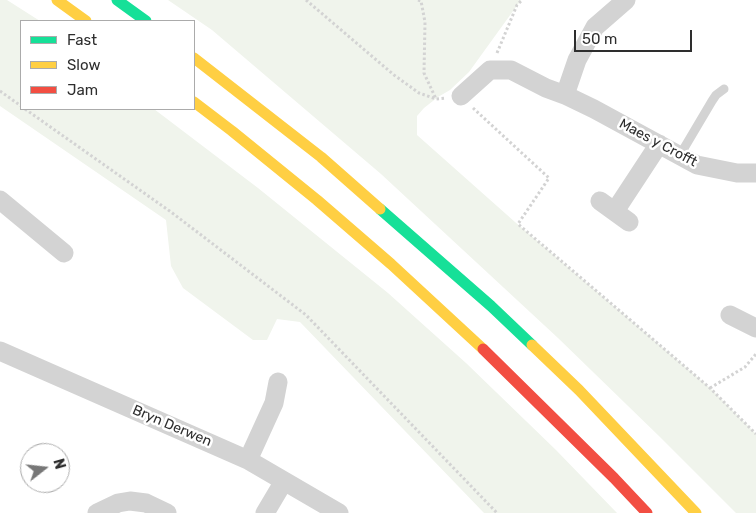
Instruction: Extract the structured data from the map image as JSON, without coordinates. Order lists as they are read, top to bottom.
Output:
{
  "streets": {
    "street": ["Maes y Crofft", "Bryn Derwen"]
  },
  "legend": ["Fast", "Slow", "Jam"],
  "scale_bar": "50 m",
  "north": "right"
}
